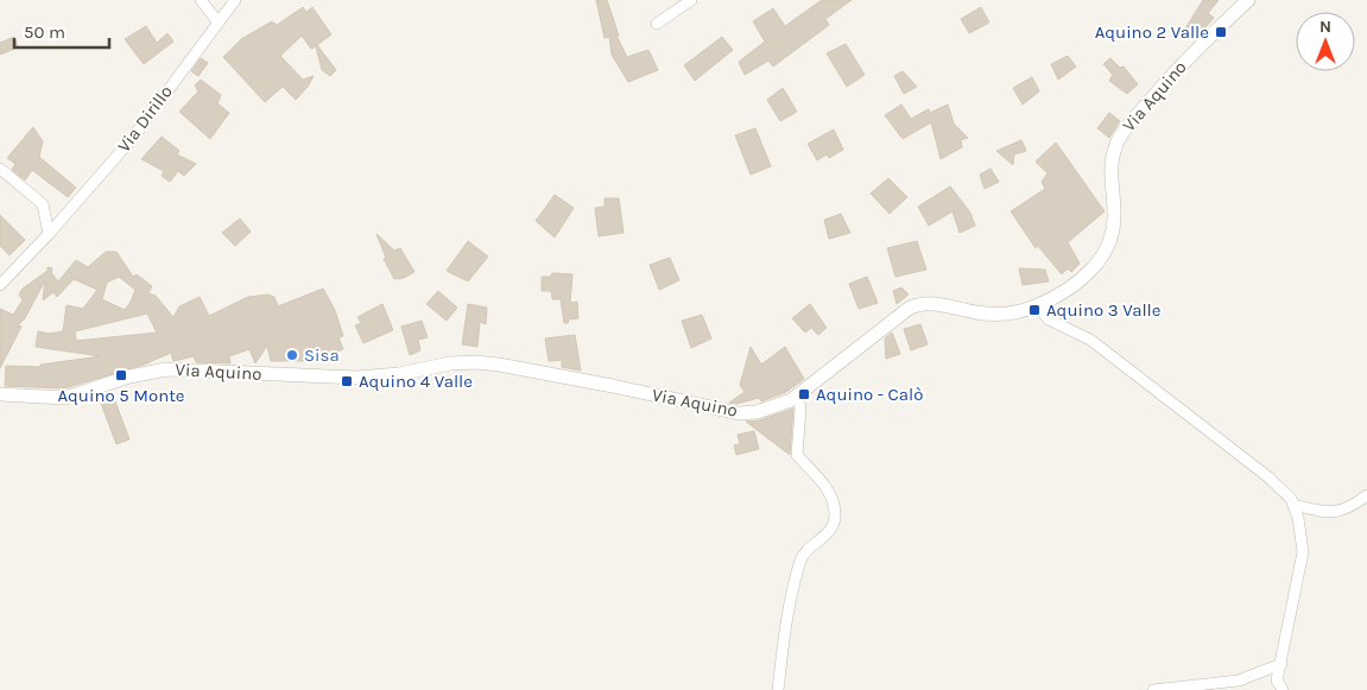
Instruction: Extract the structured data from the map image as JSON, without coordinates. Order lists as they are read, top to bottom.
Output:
{
  "streets": {
    "street": ["Via Aquino", "Via Dirillo"]
  },
  "places": {
    "transit": [
      "Aquino 2 Valle",
      "Aquino 3 Valle",
      "Aquino 5 Monte",
      "Aquino 4 Valle",
      "Aquino - Calò"
    ],
    "other": ["Sisa"]
  },
  "scale_bar": "50 m",
  "north": "top"
}
